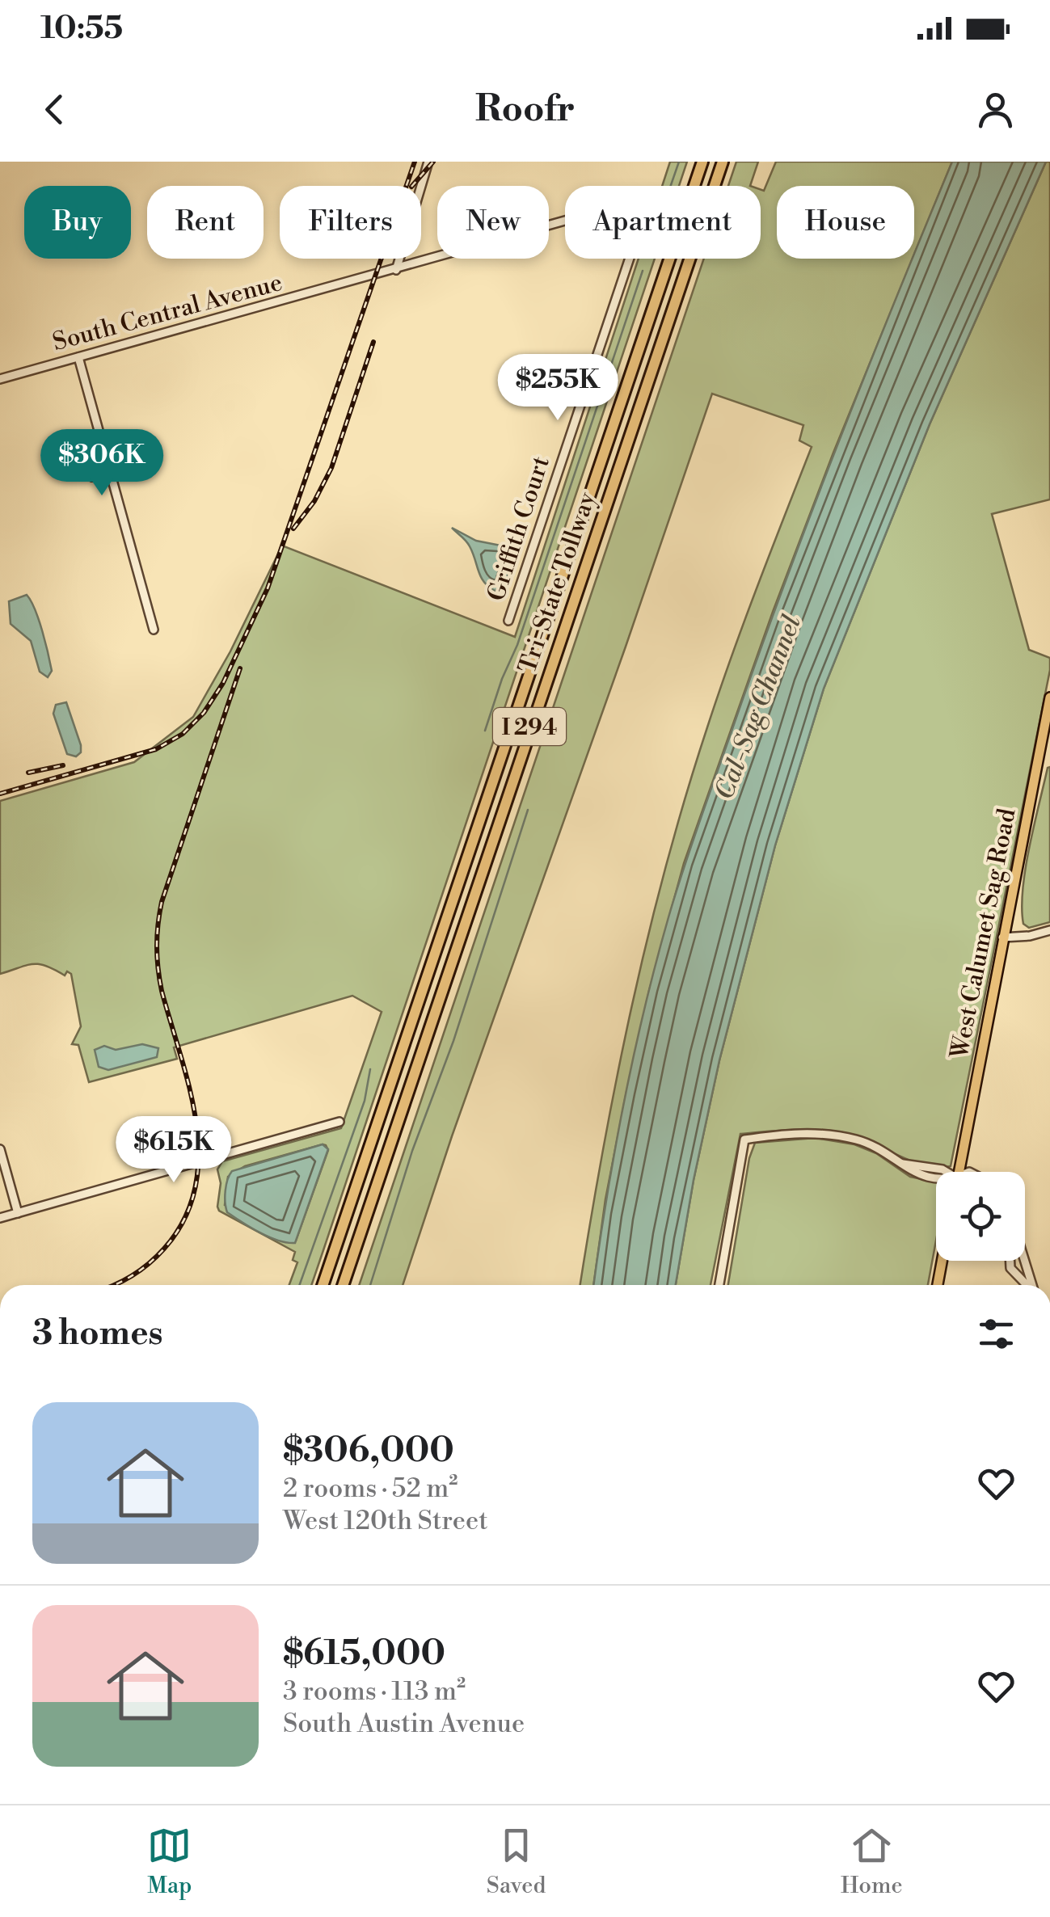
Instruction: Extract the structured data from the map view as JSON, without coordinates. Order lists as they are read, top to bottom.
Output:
{
  "streets": {
    "highway": ["Tri-State Tollway", "I 294"],
    "main road": ["West Calumet Sag Road"],
    "street": ["South Central Avenue", "Griffith Court"]
  },
  "water": ["Cal-Sag Channel"],
  "page": {
    "status": "10:55",
    "header": "Roofr",
    "chip": [
      "Buy",
      "Rent",
      "Filters",
      "New",
      "Apartment",
      "House"
    ],
    "price": ["$255K", "$306K", "$615K"],
    "heading": "3 homes",
    "list": [
      {
        "name": "$306,000",
        "note": "2 rooms · 52 m² · West 120th Street"
      },
      {
        "name": "$615,000",
        "note": "3 rooms · 113 m² · South Austin Avenue"
      }
    ],
    "tabs": ["Map", "Saved", "Home"]
  }
}
